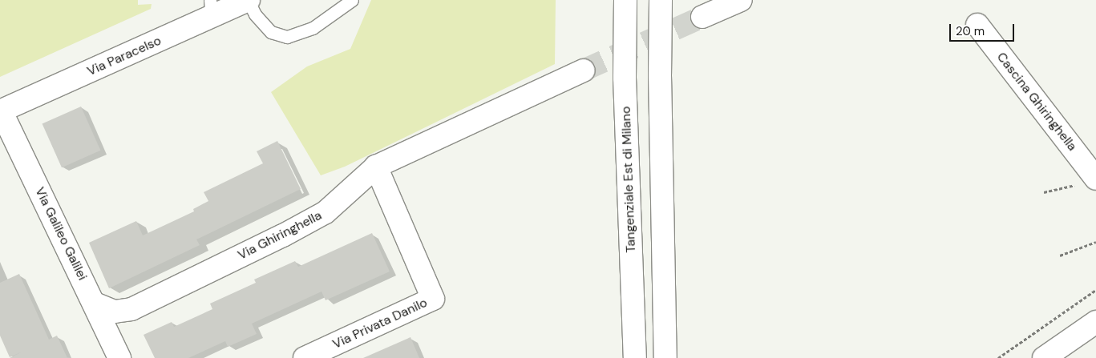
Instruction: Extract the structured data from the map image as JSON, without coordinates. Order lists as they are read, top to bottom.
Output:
{
  "streets": {
    "main road": [
      "Via Paracelso",
      "Cascina Ghiringhella",
      "Tangenziale Est di Milano",
      "Via Galileo Galilei",
      "Via Ghiringhella",
      "Via Privata Danilo"
    ]
  },
  "crossings": [
    ["Via Paracelso", "Via Galileo Galilei"],
    ["Via Galileo Galilei", "Via Ghiringhella"],
    ["Via Ghiringhella", "Via Privata Danilo"]
  ],
  "scale_bar": "20 m"
}
